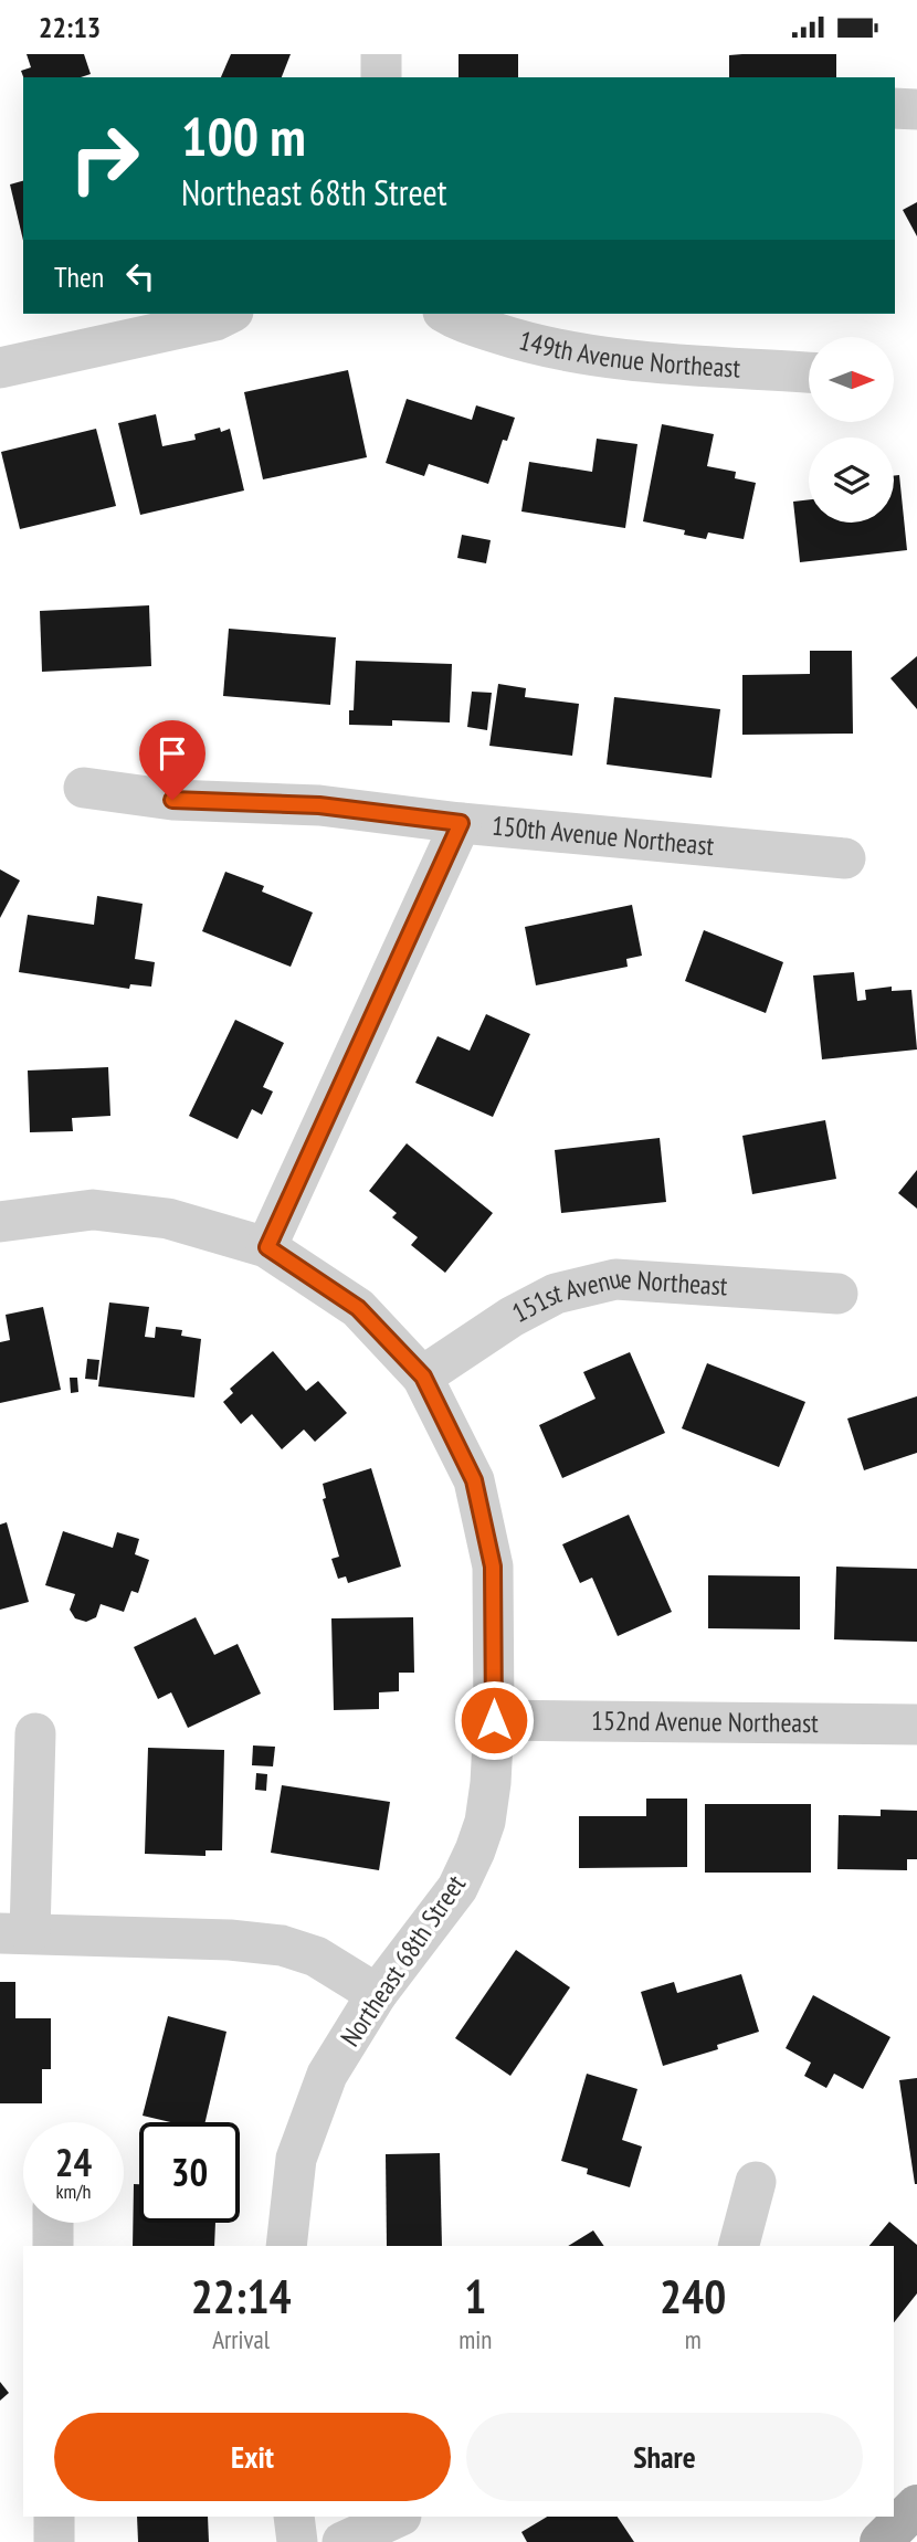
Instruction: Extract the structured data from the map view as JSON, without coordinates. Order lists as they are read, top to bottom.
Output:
{
  "streets": {
    "street": [
      "149th Avenue Northeast",
      "150th Avenue Northeast",
      "151st Avenue Northeast",
      "152nd Avenue Northeast",
      "Northeast 68th Street"
    ]
  },
  "crossings": [
    ["151st Avenue Northeast", "Northeast 68th Street"],
    ["152nd Avenue Northeast", "Northeast 68th Street"]
  ],
  "north": "right",
  "page": {
    "status": "22:13",
    "turn": ["100 m", "Northeast 68th Street"],
    "then": "Then",
    "speed": "24 km/h",
    "limit": "30",
    "eta": [
      "22:14",
      "Arrival",
      "1",
      "min",
      "240",
      "m"
    ],
    "buttons": ["Exit", "Share"]
  }
}
